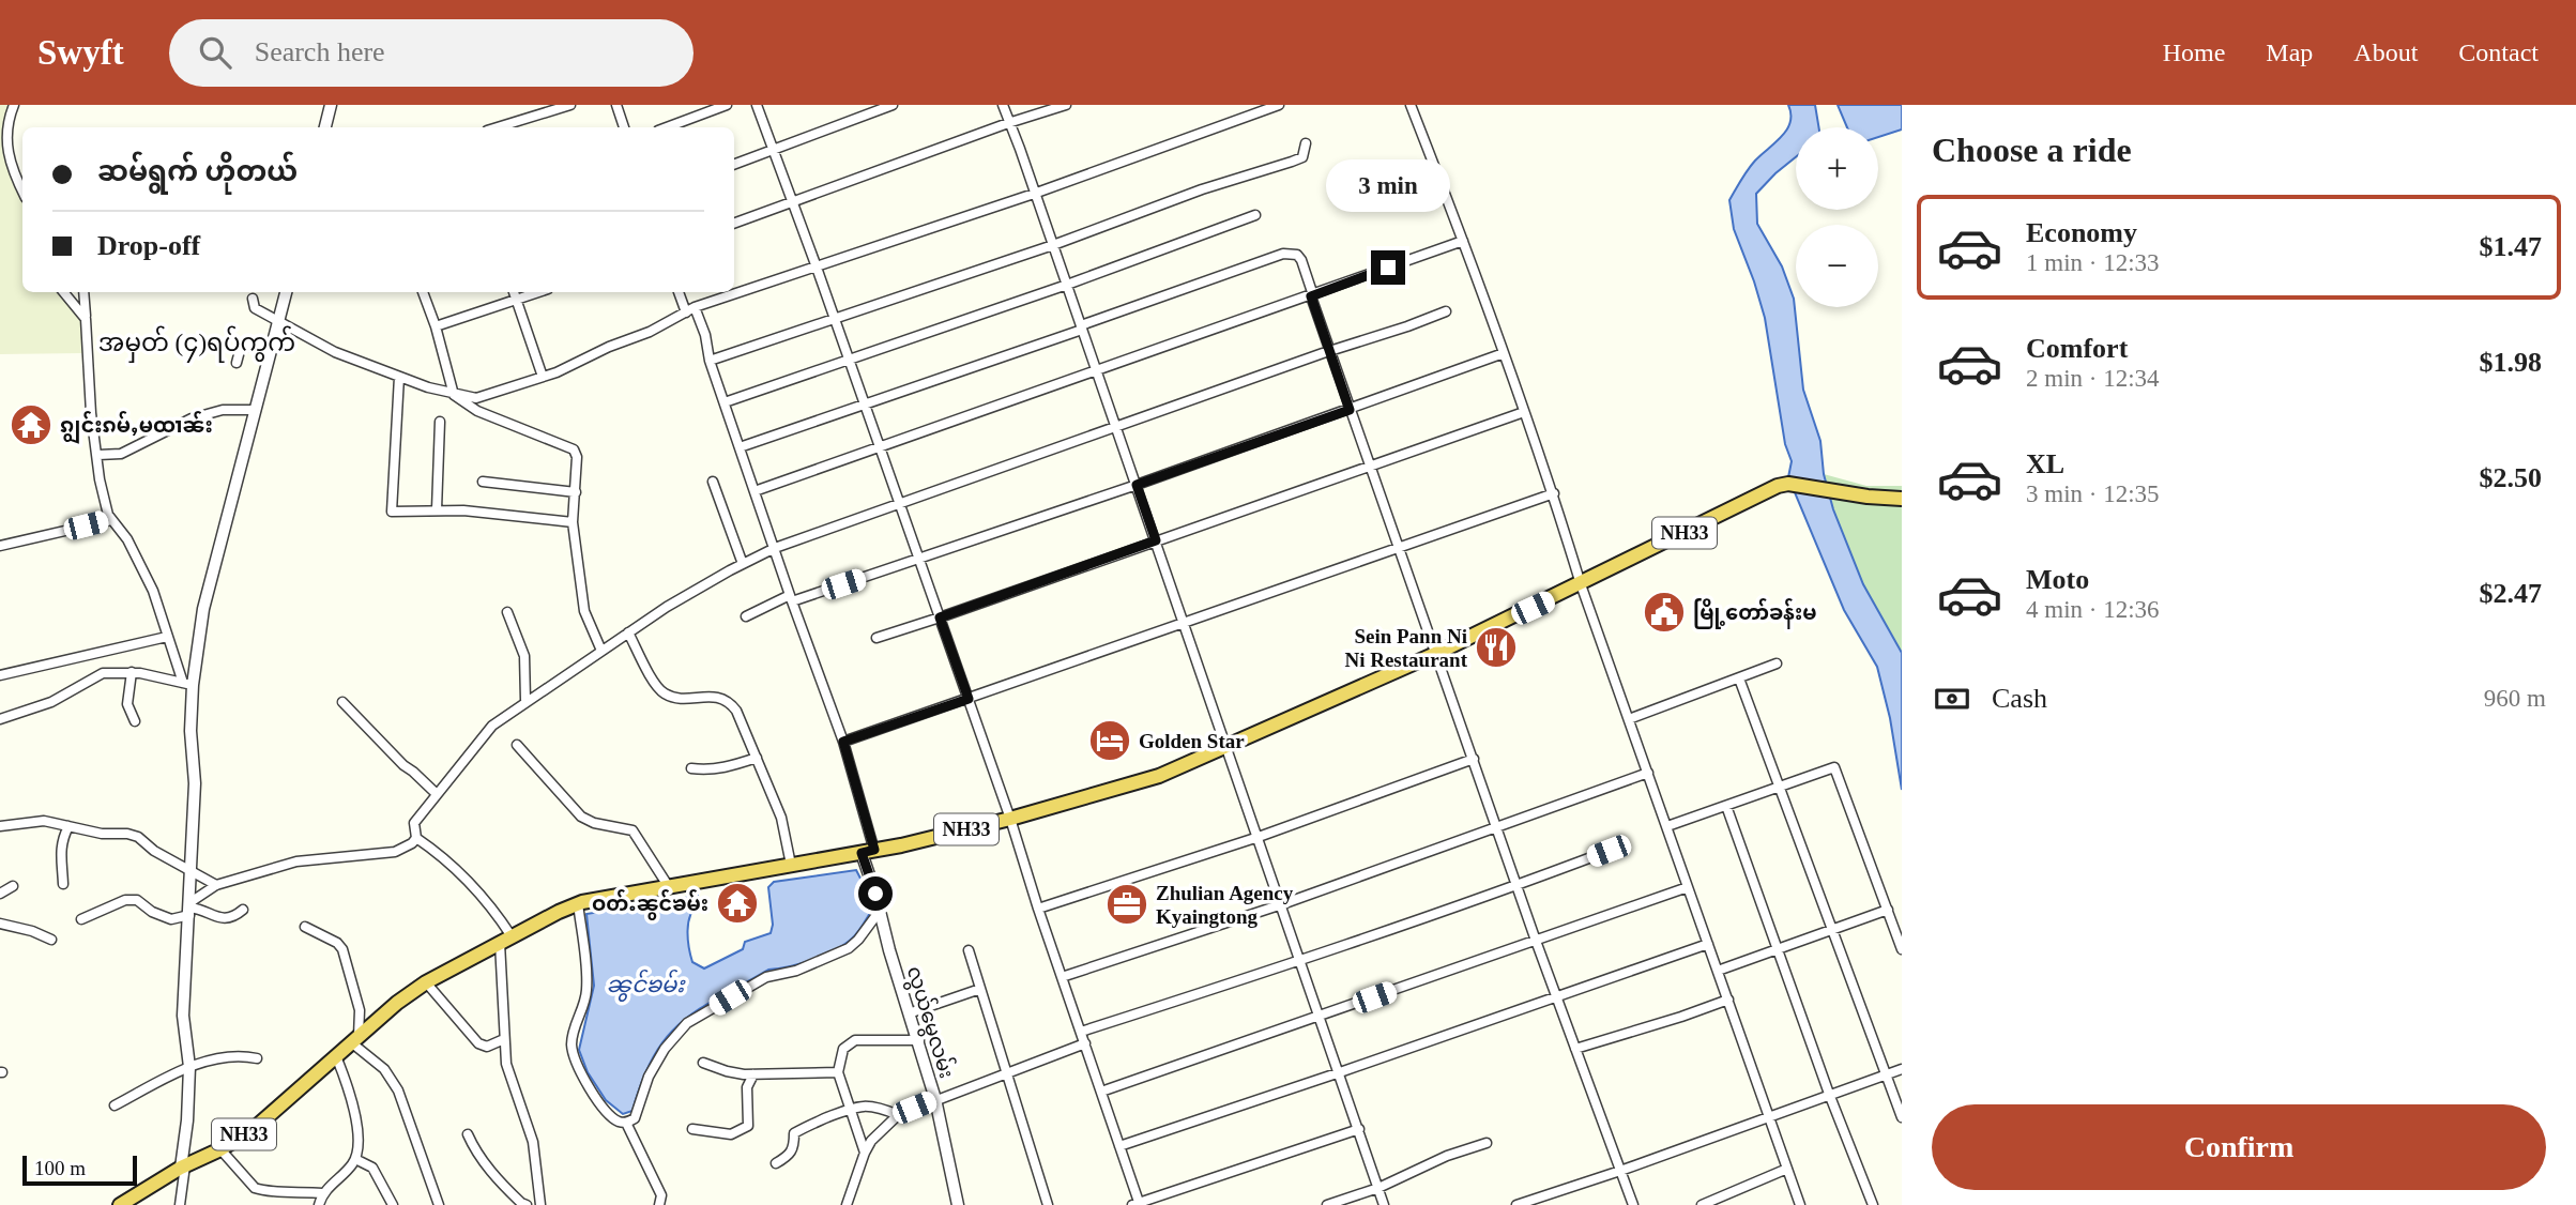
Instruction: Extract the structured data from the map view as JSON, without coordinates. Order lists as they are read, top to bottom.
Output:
{
  "streets": {
    "highway": ["NH33"],
    "street": ["လွယ်မွေလမ်း"]
  },
  "crossings": [
    ["NH33", "လွယ်မွေလမ်း"]
  ],
  "districts": ["အမှတ် (၄)ရပ်ကွက်"],
  "water": ["ၼွင်ၶမ်း"],
  "places": {
    "temple": ["ၵျွင်းၵမ်ႇမထၢၼ်း", "ဝတ်ႉၼွင်ၶမ်း"],
    "public building": ["မြို့တော်ခန်းမ"],
    "restaurant": ["Sein Pann Ni Ni Restaurant"],
    "hotel": ["Golden Star"],
    "office": ["Zhulian Agency Kyaingtong"]
  },
  "scale_bar": "100 m",
  "page": {
    "header": "Swyft",
    "search": "Search here",
    "nav": [
      "Home",
      "Map",
      "About",
      "Contact"
    ],
    "heading": "Choose a ride",
    "map_buttons": ["+", "−"],
    "banner": ["ဆမ်ရွက် ဟိုတယ်", "Drop-off"],
    "bubble": "3 min",
    "list": [
      {
        "name": "Economy",
        "note": "1 min · 12:33",
        "value": "$1.47"
      },
      {
        "name": "Comfort",
        "note": "2 min · 12:34",
        "value": "$1.98"
      },
      {
        "name": "XL",
        "note": "3 min · 12:35",
        "value": "$2.50"
      },
      {
        "name": "Moto",
        "note": "4 min · 12:36",
        "value": "$2.47"
      }
    ],
    "pay": ["Cash", "960 m"],
    "buttons": "Confirm",
    "scale": "100 m"
  }
}
